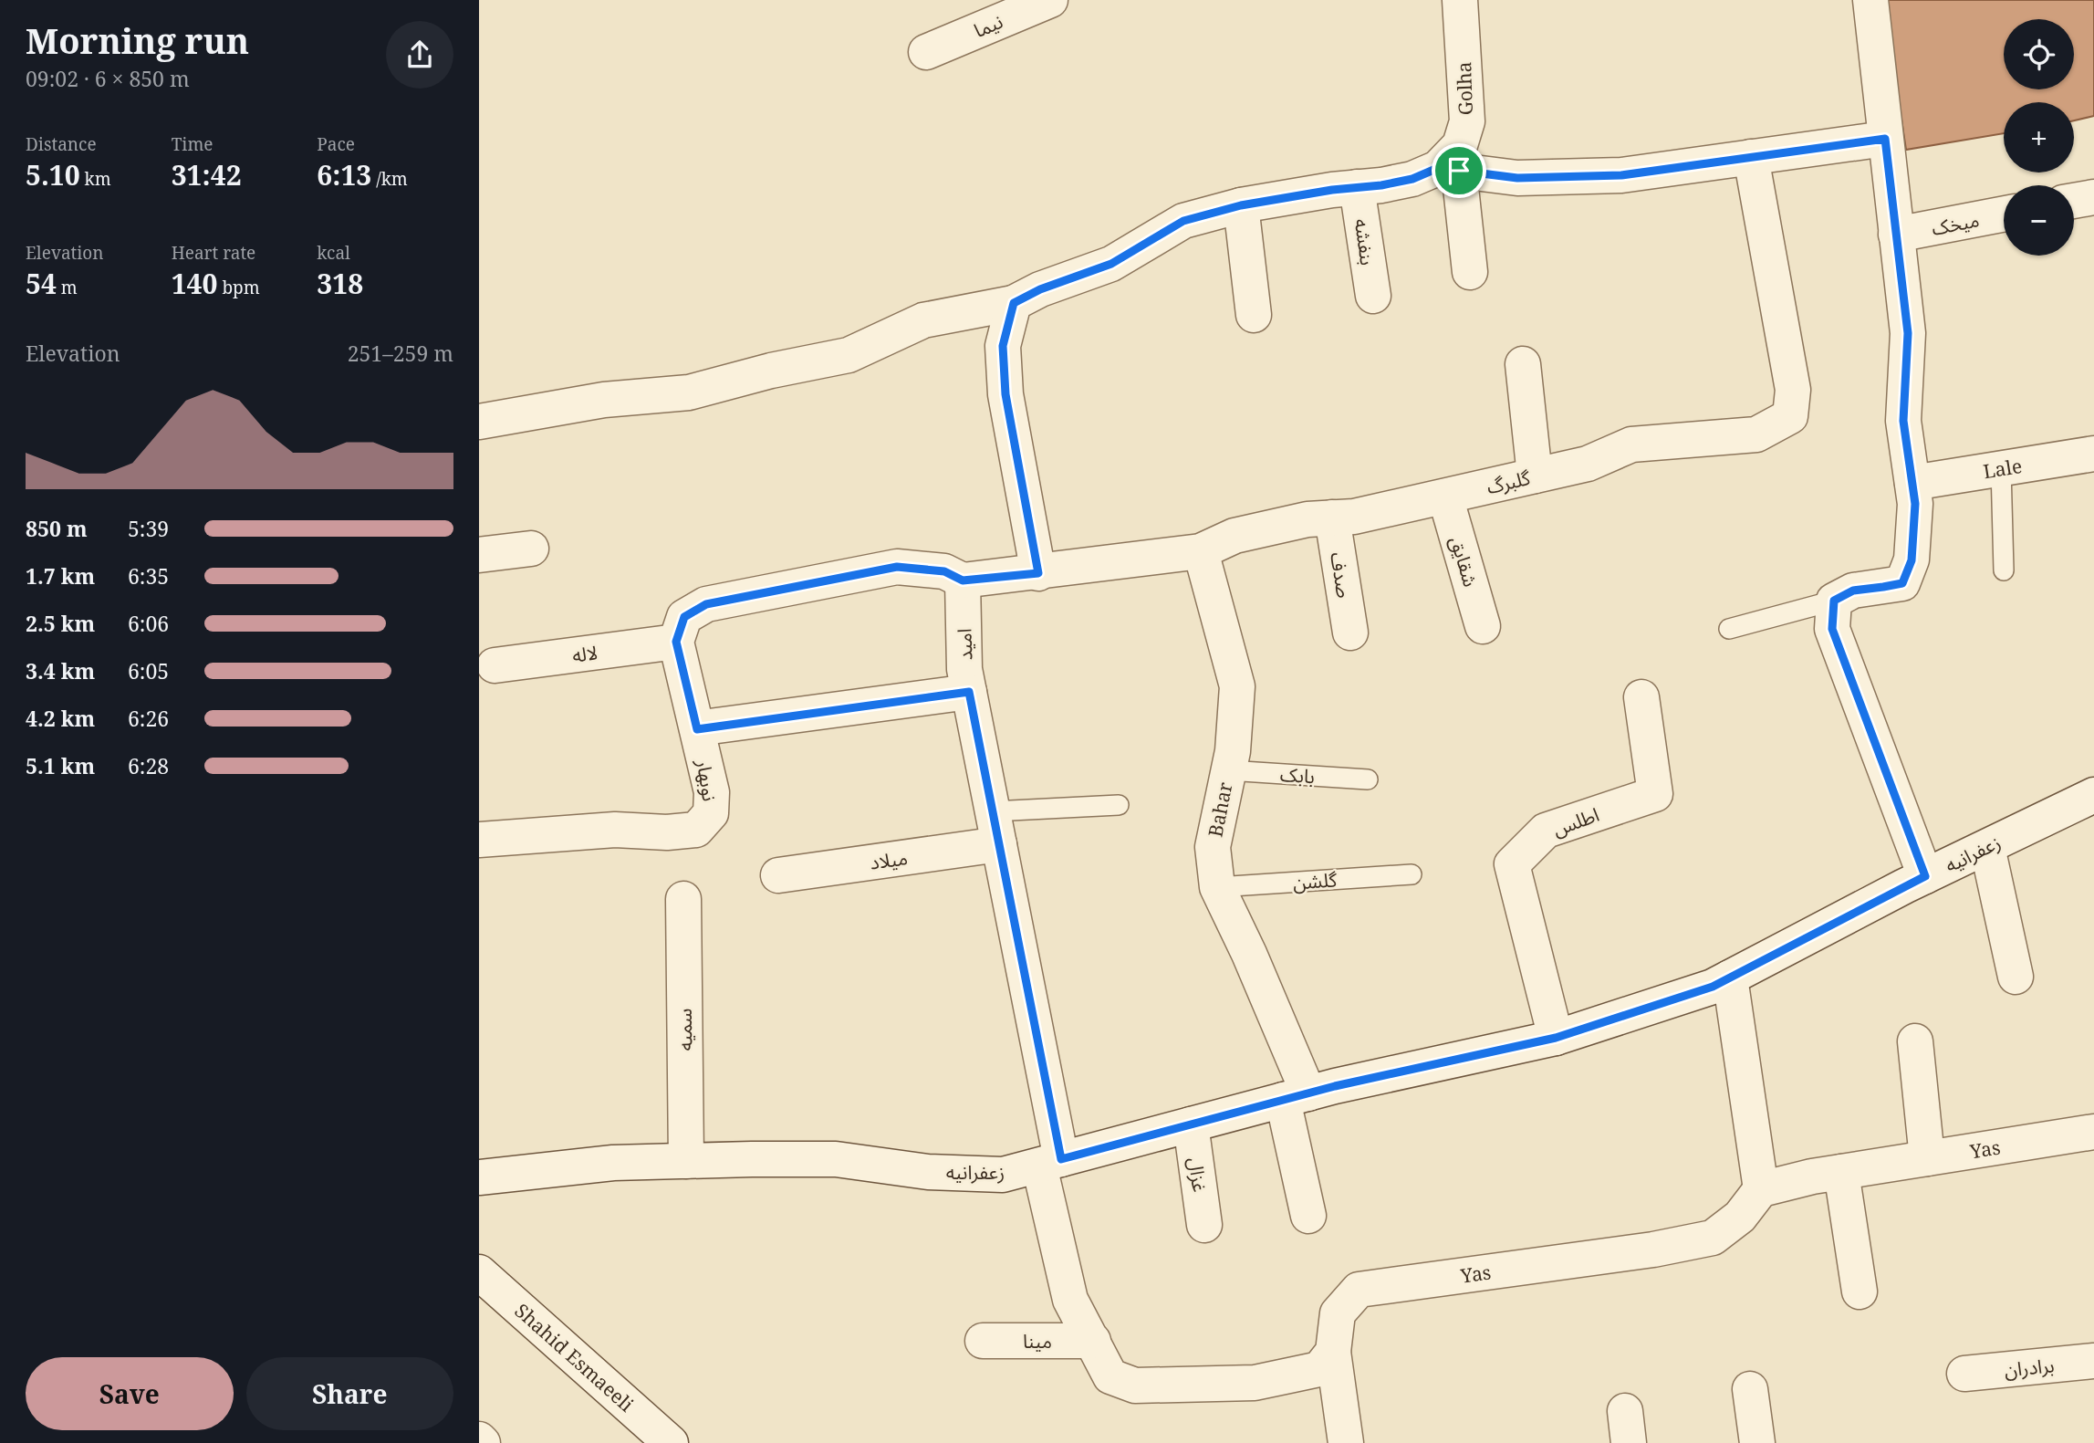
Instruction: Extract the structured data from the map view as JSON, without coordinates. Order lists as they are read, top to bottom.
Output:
{
  "streets": {
    "street": [
      "نیما",
      "Golha",
      "میخک",
      "بنفشه",
      "Lale",
      "گلبرگ",
      "شقایق",
      "صدف",
      "امید",
      "لاله",
      "نوبهار",
      "Bahar",
      "اطلس",
      "زعفرانیه",
      "میلاد",
      "سمیه",
      "Yas",
      "غزال",
      "مینا",
      "Shahid Esmaeeli",
      "برادران"
    ],
    "lane": ["بابک", "گلشن"]
  },
  "crossings": [
    ["Golha", "بنفشه"],
    ["Golha", "گلبرگ"],
    ["گلبرگ", "شقایق"],
    ["گلبرگ", "صدف"],
    ["گلبرگ", "امید"],
    ["گلبرگ", "Bahar"],
    ["امید", "زعفرانیه"],
    ["امید", "میلاد"],
    ["لاله", "نوبهار"],
    ["بابک", "Bahar"],
    ["Bahar", "زعفرانیه"],
    ["Bahar", "گلشن"],
    ["اطلس", "زعفرانیه"],
    ["زعفرانیه", "سمیه"],
    ["زعفرانیه", "غزال"]
  ],
  "page": {
    "heading": ["Morning run", "09:02 · 6 × 850 m"],
    "map_buttons": ["+", "−"],
    "stats": [
      ["Distance", "5.10 km"],
      ["Time", "31:42"],
      ["Pace", "6:13 /km"],
      ["Elevation", "54 m"],
      ["Heart rate", "140 bpm"],
      ["kcal", "318"]
    ],
    "chart": ["Elevation", "251–259 m"],
    "list": [
      {
        "name": "850 m",
        "note": "5:39"
      },
      {
        "name": "1.7 km",
        "note": "6:35"
      },
      {
        "name": "2.5 km",
        "note": "6:06"
      },
      {
        "name": "3.4 km",
        "note": "6:05"
      },
      {
        "name": "4.2 km",
        "note": "6:26"
      },
      {
        "name": "5.1 km",
        "note": "6:28"
      }
    ],
    "buttons": ["Save", "Share"]
  }
}
